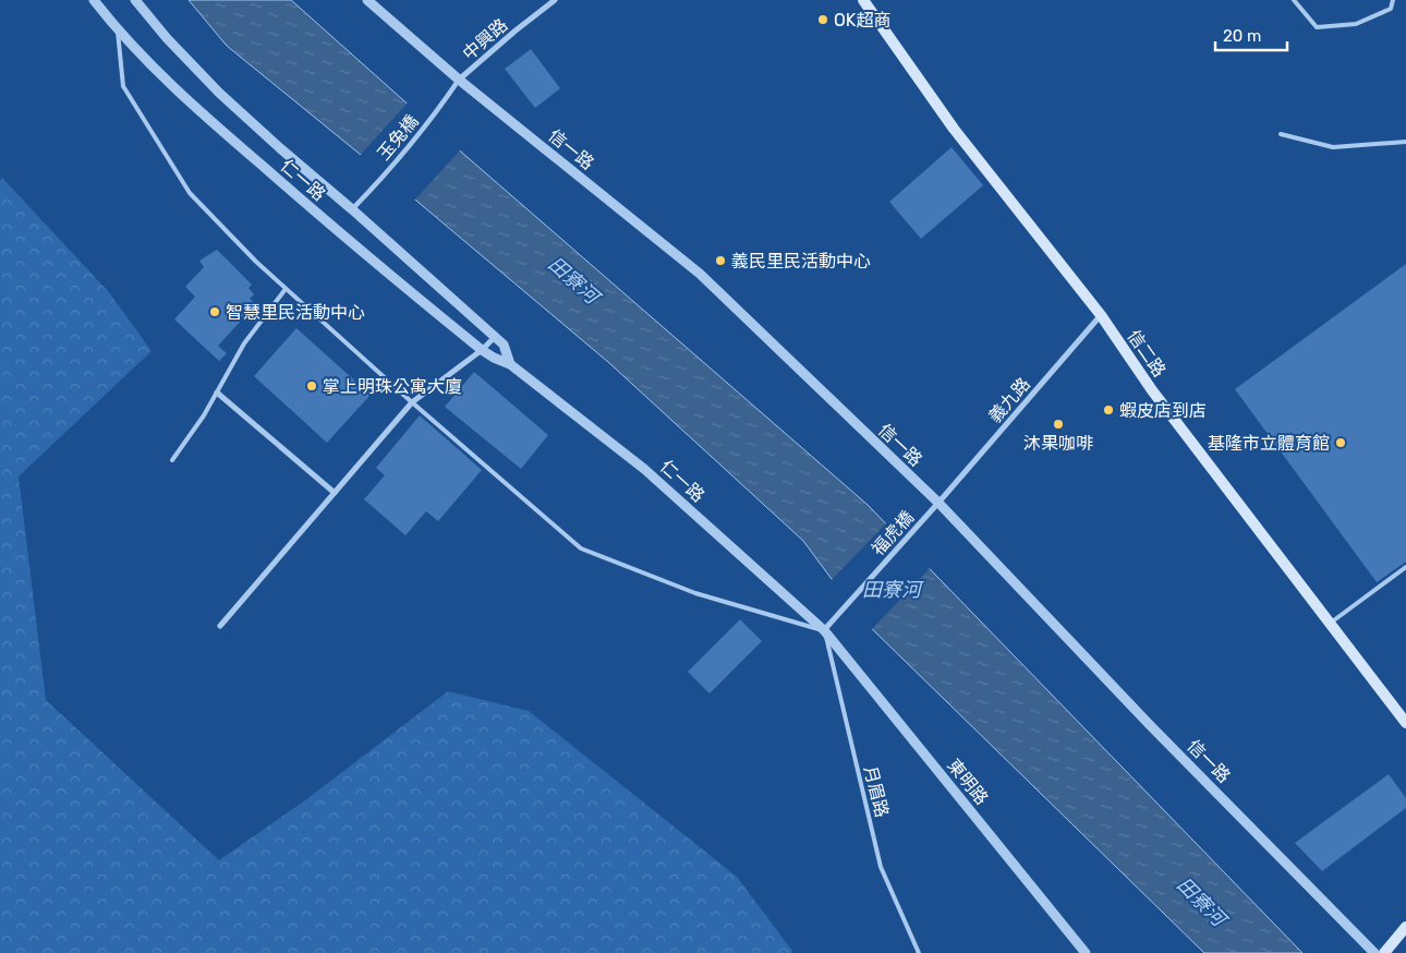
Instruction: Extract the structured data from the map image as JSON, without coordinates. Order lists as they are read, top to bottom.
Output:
{
  "streets": {
    "main road": ["信二路"],
    "street": [
      "中興路",
      "玉兔橋",
      "信一路",
      "仁一路",
      "義九路",
      "福虎橋",
      "東明路"
    ],
    "lane": ["月眉路"]
  },
  "crossings": [
    ["中興路", "玉兔橋"],
    ["中興路", "信一路"],
    ["玉兔橋", "信一路"],
    ["玉兔橋", "仁一路"],
    ["信一路", "義九路"],
    ["信一路", "福虎橋"],
    ["仁一路", "福虎橋"],
    ["仁一路", "東明路"],
    ["仁一路", "月眉路"],
    ["信二路", "義九路"],
    ["義九路", "福虎橋"],
    ["福虎橋", "東明路"],
    ["福虎橋", "月眉路"],
    ["東明路", "月眉路"]
  ],
  "water": ["田寮河"],
  "places": [
    "OK超商",
    "義民里民活動中心",
    "智慧里民活動中心",
    "掌上明珠公寓大廈",
    "蝦皮店到店",
    "沐果咖啡",
    "基隆市立體育館"
  ],
  "scale_bar": "20 m"
}
